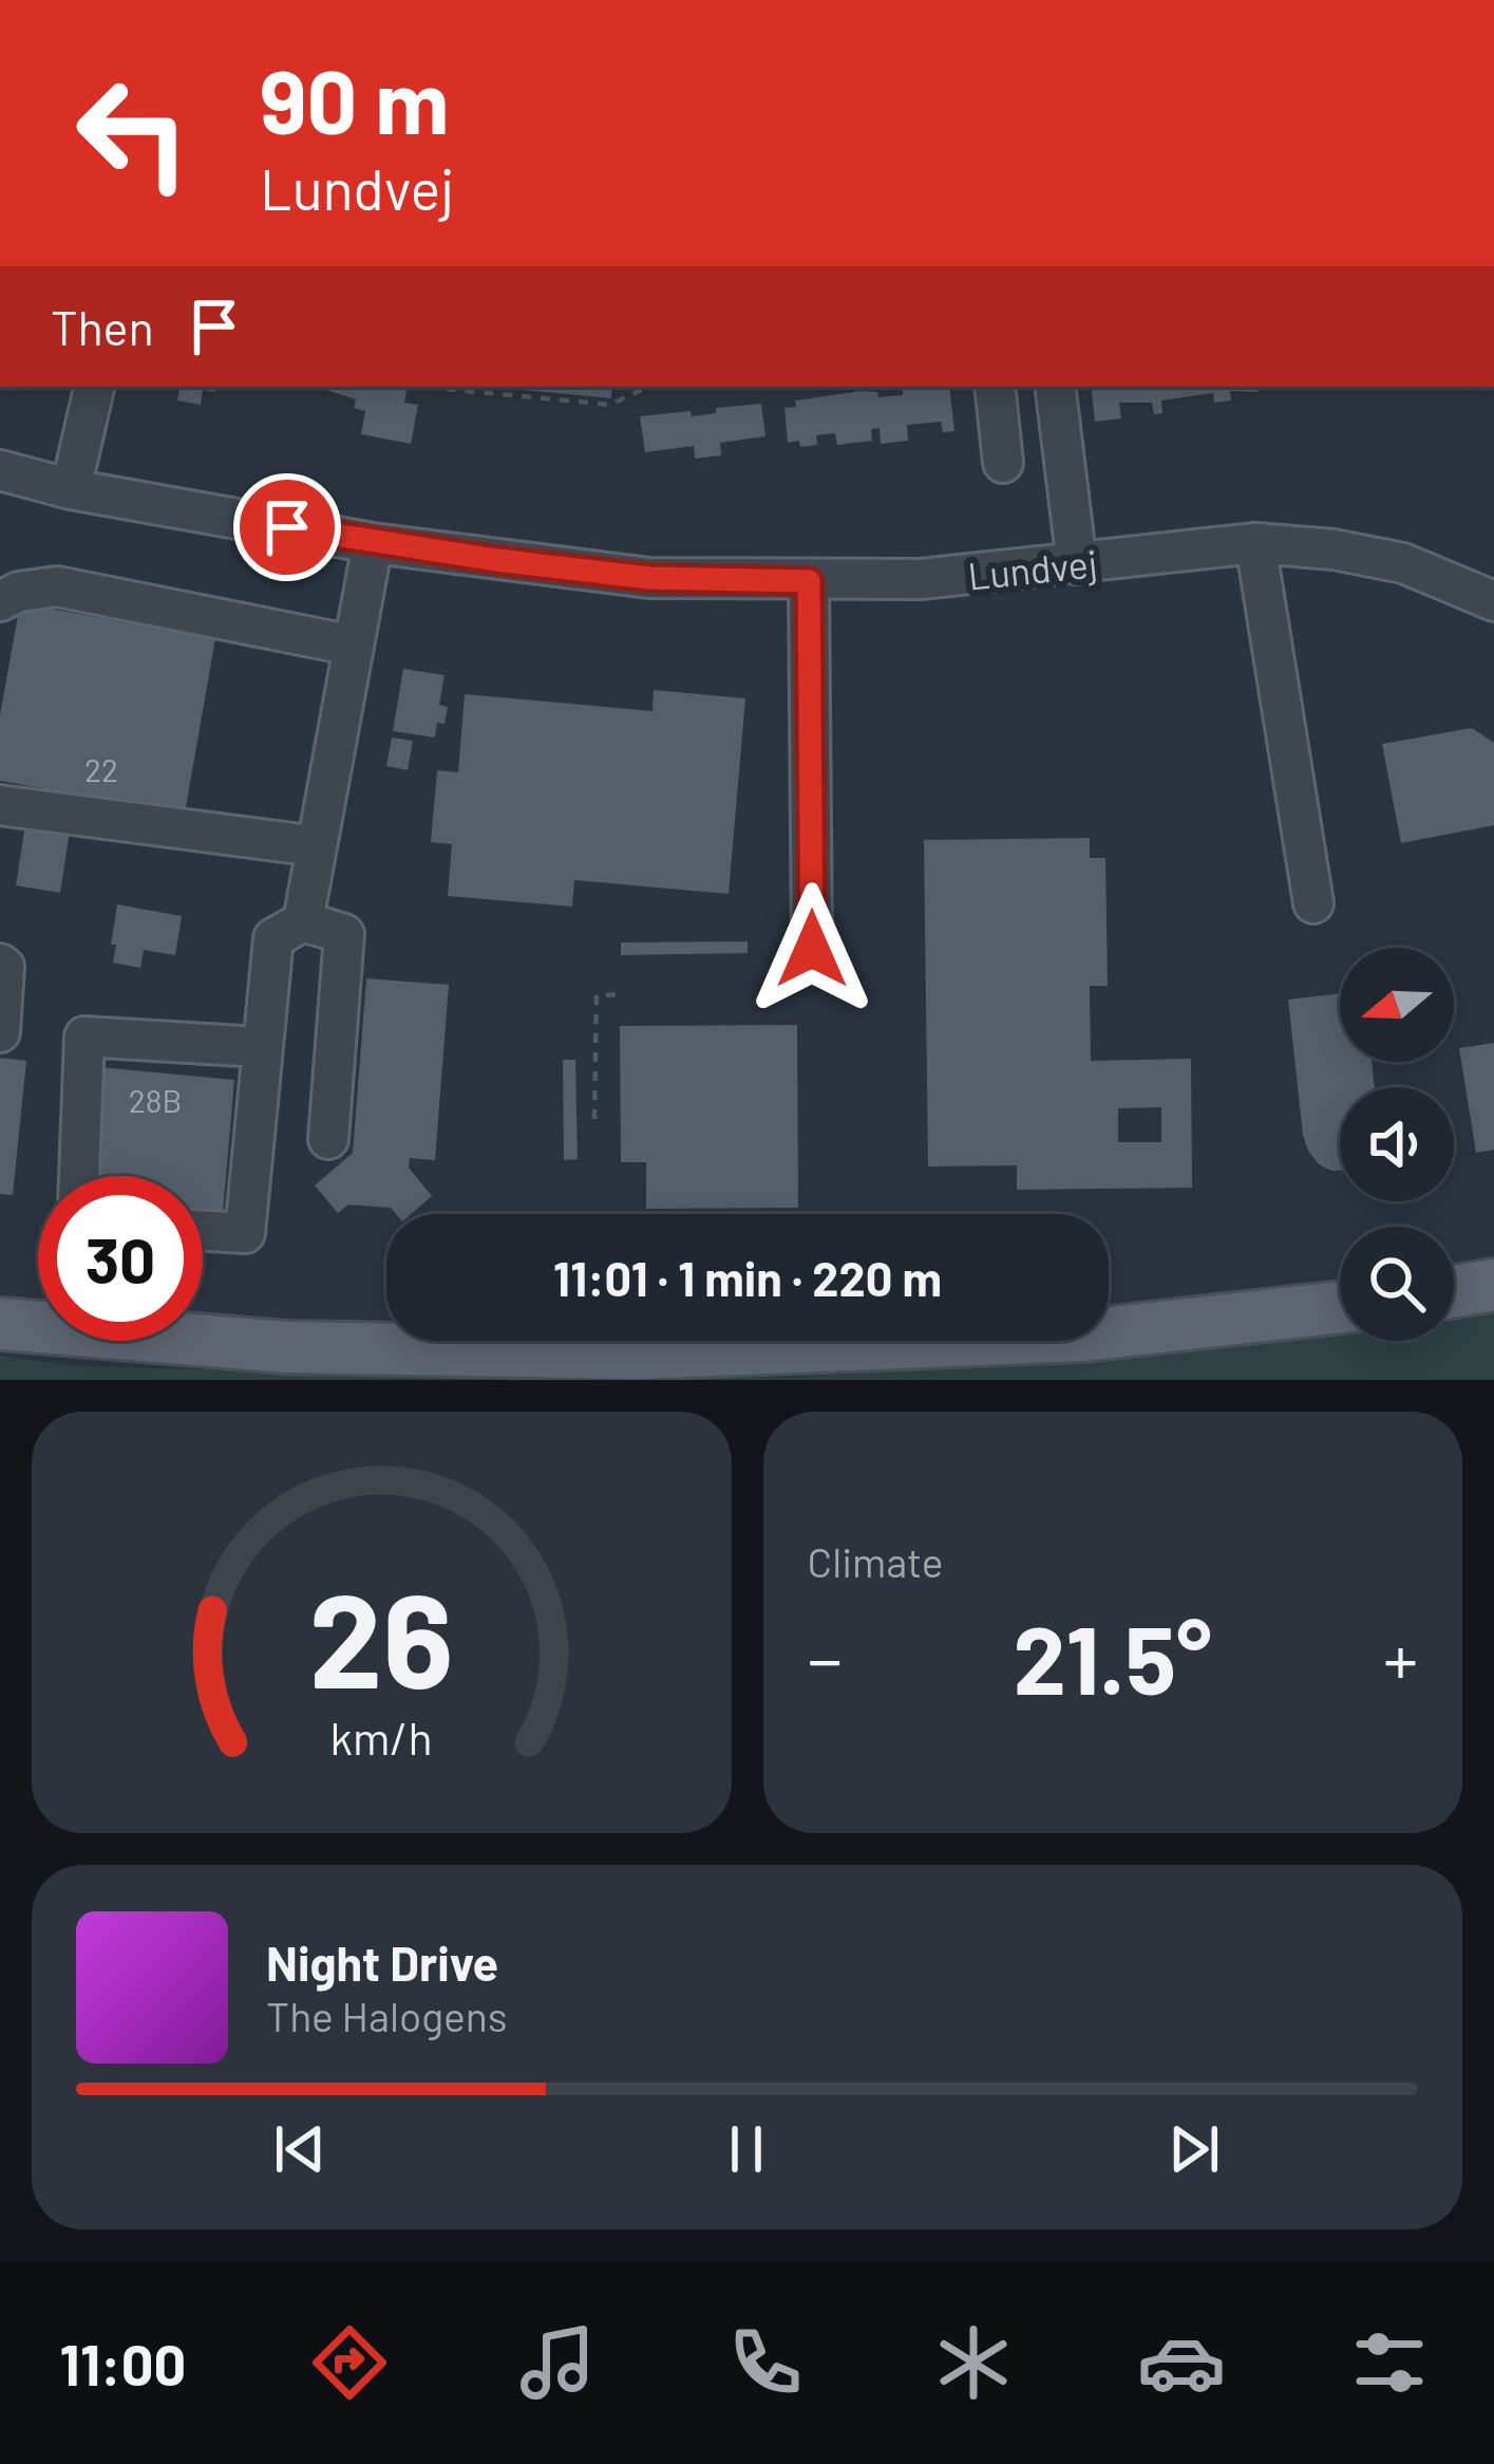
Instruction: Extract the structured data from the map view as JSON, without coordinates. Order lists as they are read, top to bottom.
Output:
{
  "streets": {
    "street": ["Lundvej"]
  },
  "house_numbers": ["22", "28B"],
  "north": "left",
  "page": {
    "turn": ["90 m", "Lundvej"],
    "then": "Then",
    "limit": "30",
    "trip": "11:01 · 1 min · 220 m",
    "tile": "Climate",
    "heat": ["−", "21.5°", "+"],
    "song": ["Night Drive", "The Halogens"],
    "tabs": "11:00",
    "gauge": ["26", "km/h"]
  }
}
